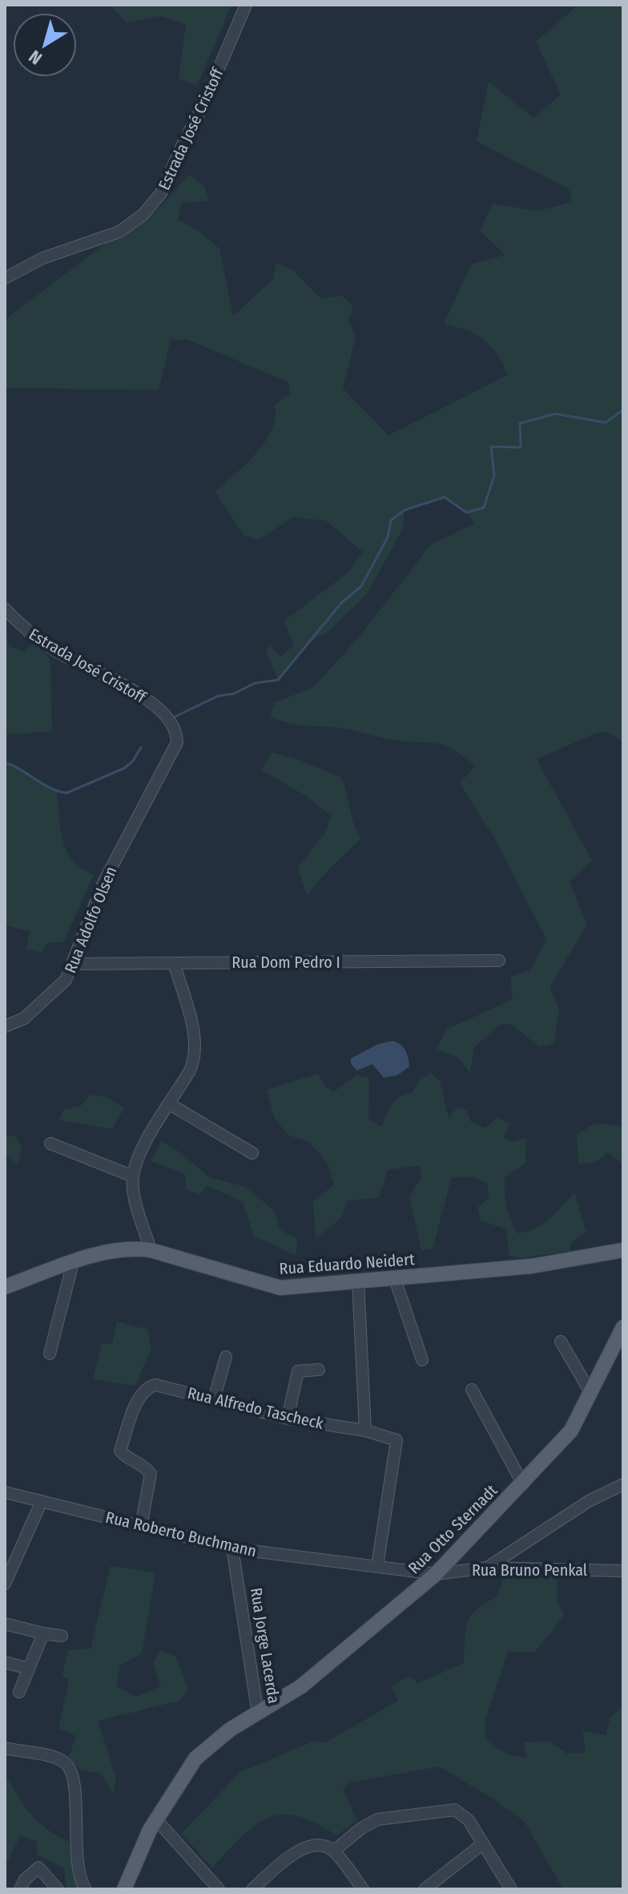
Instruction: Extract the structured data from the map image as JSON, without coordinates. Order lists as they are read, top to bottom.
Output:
{
  "streets": {
    "main road": ["Rua Eduardo Neidert", "Rua Otto Sternadt", "Rua Jorge Lacerda"],
    "street": [
      "Estrada José Cristoff",
      "Rua Adolfo Olsen",
      "Rua Dom Pedro I",
      "Rua Alfredo Tascheck",
      "Rua Roberto Buchmann",
      "Rua Bruno Penkal"
    ]
  },
  "crossings": [
    ["Estrada José Cristoff", "Rua Adolfo Olsen"],
    ["Rua Adolfo Olsen", "Rua Dom Pedro I"],
    ["Rua Alfredo Tascheck", "Rua Roberto Buchmann"],
    ["Rua Otto Sternadt", "Rua Roberto Buchmann"],
    ["Rua Otto Sternadt", "Rua Bruno Penkal"],
    ["Rua Otto Sternadt", "Rua Jorge Lacerda"],
    ["Rua Roberto Buchmann", "Rua Bruno Penkal"],
    ["Rua Roberto Buchmann", "Rua Jorge Lacerda"]
  ],
  "north": "bottom left"
}
